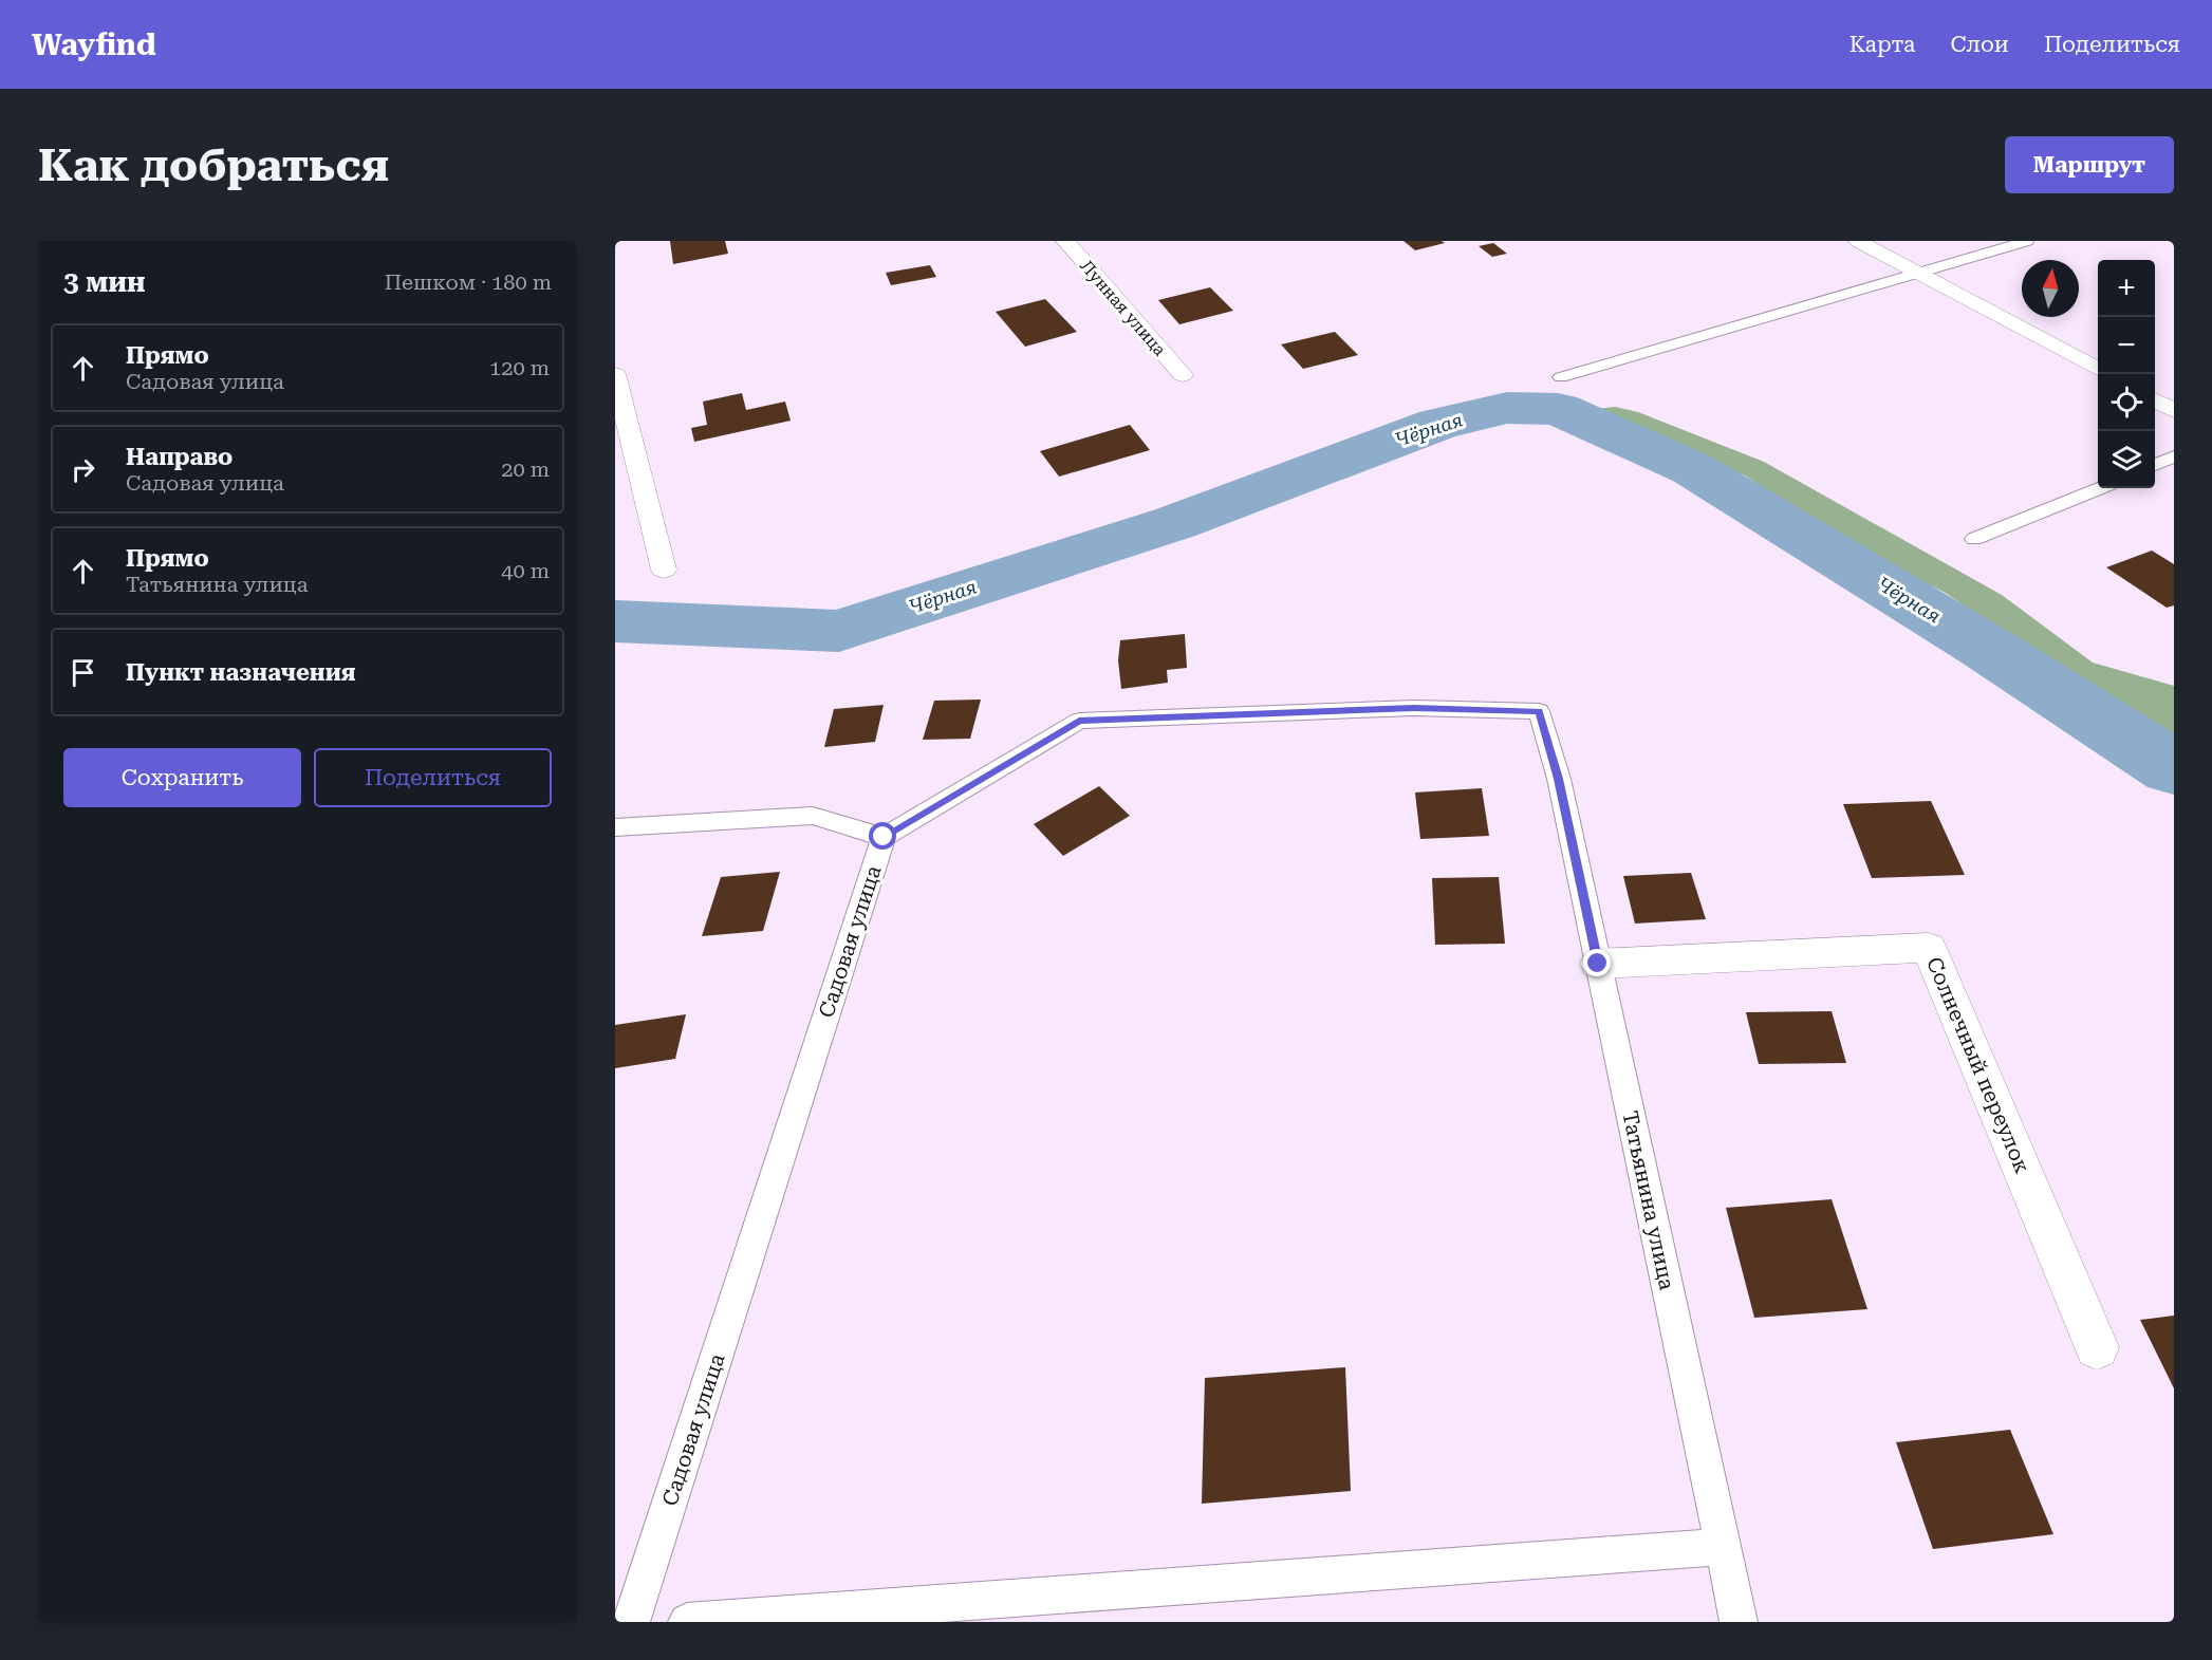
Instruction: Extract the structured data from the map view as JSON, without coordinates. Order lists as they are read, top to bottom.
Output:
{
  "streets": {
    "street": ["Лунная улица", "Солнечный переулок"],
    "lane": ["Садовая улица", "Татьянина улица"]
  },
  "crossings": [
    ["Садовая улица", "Татьянина улица"],
    ["Солнечный переулок", "Татьянина улица"]
  ],
  "water": ["Чёрная"],
  "north": "top",
  "page": {
    "header": "Wayfind",
    "nav": ["Карта", "Слои", "Поделиться"],
    "buttons": [
      "Маршрут",
      ["Сохранить", "Поделиться"]
    ],
    "title": "Как добраться",
    "heading": ["3 мин", "Пешком · 180 m"],
    "map_buttons": ["+", "−"],
    "list": [
      ["Прямо", "Садовая улица", "120 m"],
      ["Направо", "Садовая улица", "20 m"],
      ["Прямо", "Татьянина улица", "40 m"],
      "Пункт назначения"
    ]
  }
}
